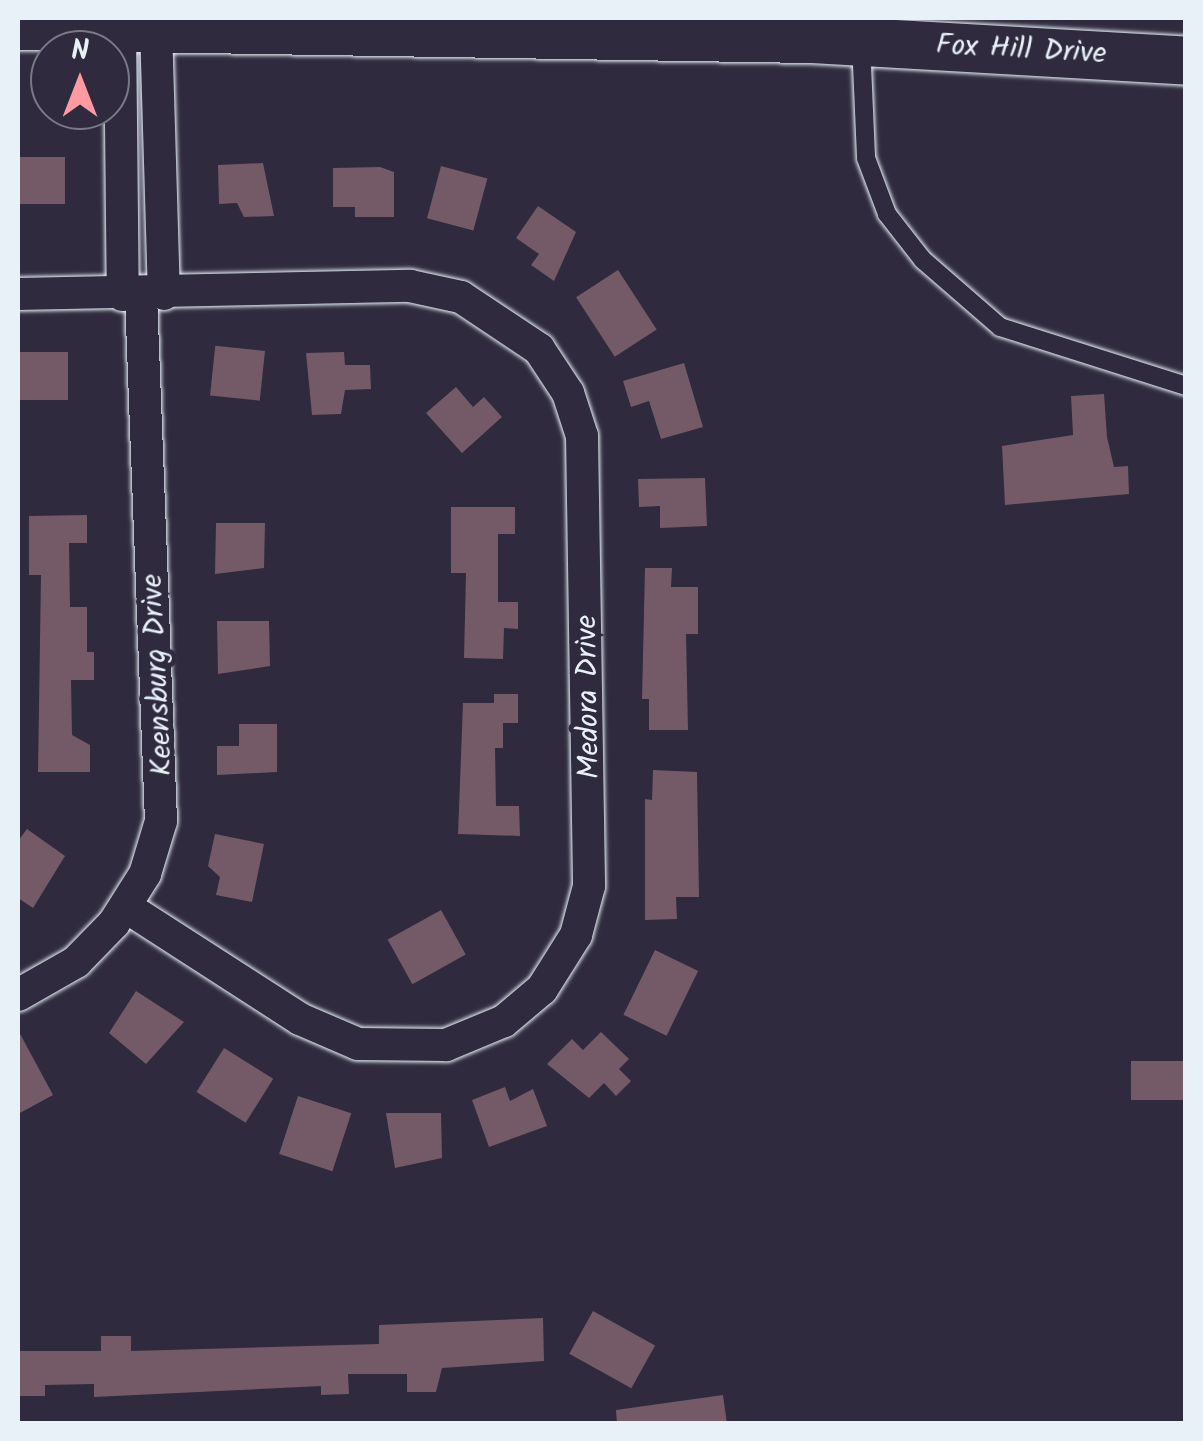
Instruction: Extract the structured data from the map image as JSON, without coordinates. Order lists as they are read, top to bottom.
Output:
{
  "streets": {
    "street": ["Fox Hill Drive", "Keensburg Drive", "Medora Drive"]
  },
  "crossings": [
    ["Fox Hill Drive", "Keensburg Drive"],
    ["Keensburg Drive", "Medora Drive"]
  ],
  "north": "top"
}
